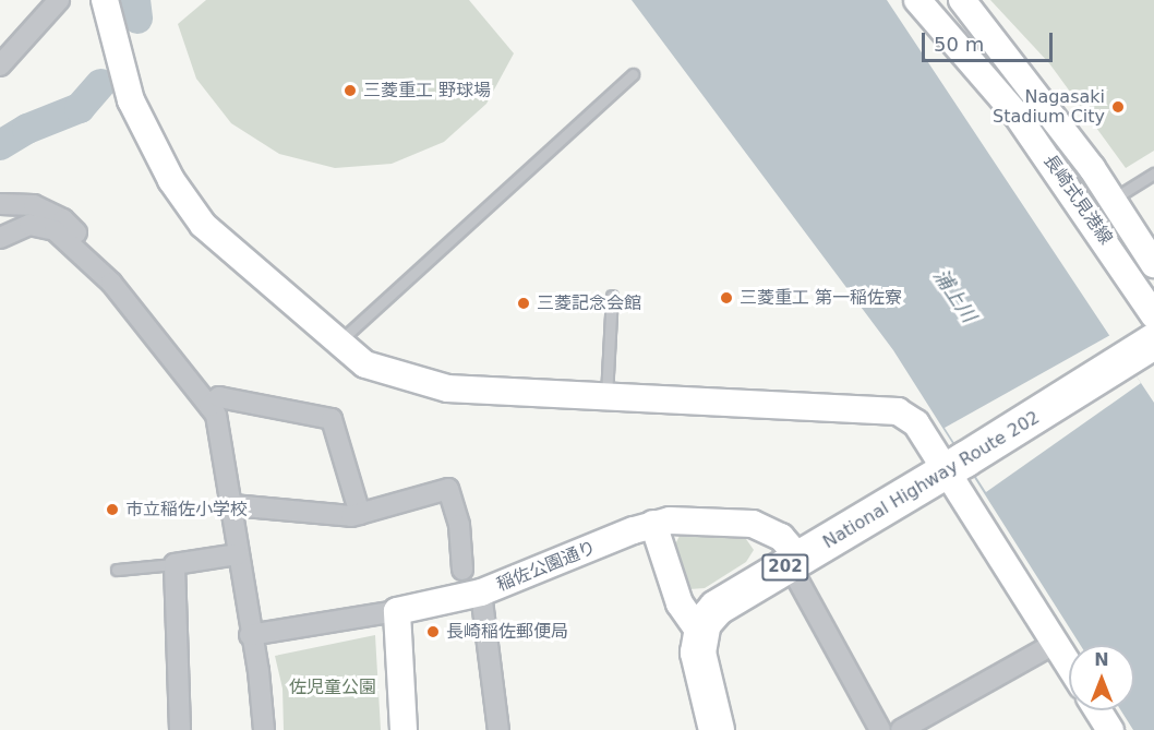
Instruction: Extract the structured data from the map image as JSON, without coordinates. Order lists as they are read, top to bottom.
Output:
{
  "streets": {
    "highway": ["National Highway Route 202", "202"],
    "street": ["長崎式見港線", "稲佐公園通り"]
  },
  "crossings": [
    ["National Highway Route 202", "稲佐公園通り"]
  ],
  "water": ["浦上川"],
  "parks": ["佐児童公園"],
  "places": [
    "三菱重工 野球場",
    "Nagasaki Stadium City",
    "三菱重工 第一稲佐寮",
    "三菱記念会館",
    "市立稲佐小学校",
    "長崎稲佐郵便局"
  ],
  "scale_bar": "50 m",
  "north": "top"
}
